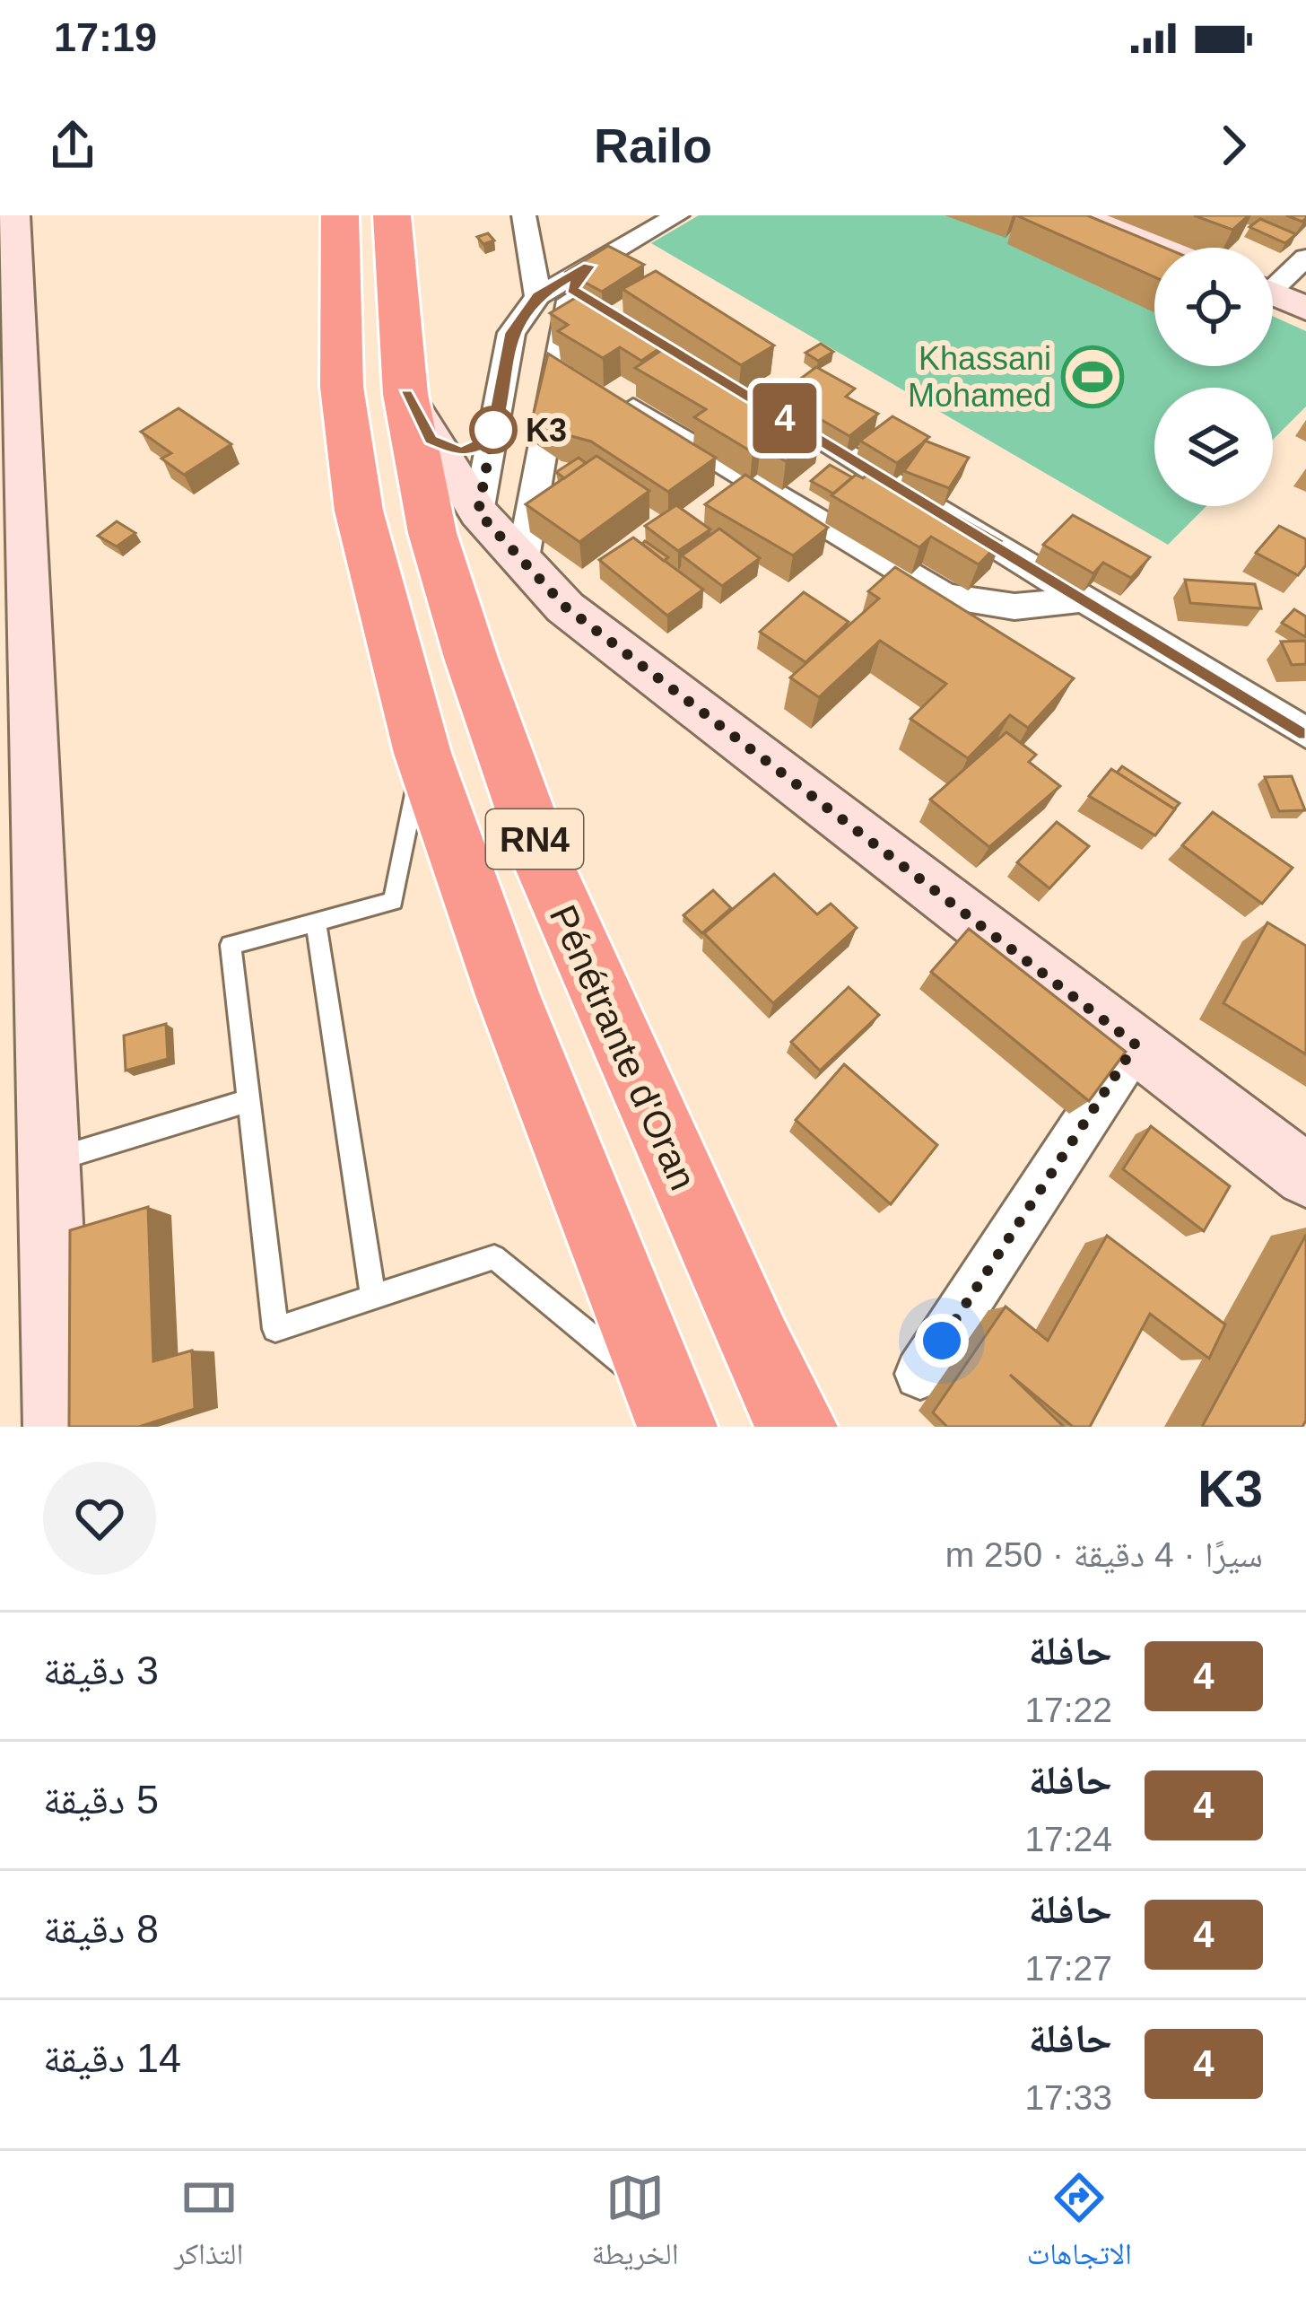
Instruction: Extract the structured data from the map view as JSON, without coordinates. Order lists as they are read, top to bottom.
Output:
{
  "streets": {
    "highway": ["RN4", "Pénétrante d'Oran"]
  },
  "places": {
    "sports": ["Khassani Mohamed"],
    "other": ["K3"]
  },
  "lines": ["bus line 4"],
  "page": {
    "status": "17:19",
    "header": "Railo",
    "on_map": "4",
    "heading": ["K3", "سيرًا · 4 دقيقة · 250 m"],
    "list": [
      {
        "mark": "4",
        "name": "حافلة",
        "note": "17:22",
        "value": "3 دقيقة"
      },
      {
        "mark": "4",
        "name": "حافلة",
        "note": "17:24",
        "value": "5 دقيقة"
      },
      {
        "mark": "4",
        "name": "حافلة",
        "note": "17:27",
        "value": "8 دقيقة"
      },
      {
        "mark": "4",
        "name": "حافلة",
        "note": "17:33",
        "value": "14 دقيقة"
      }
    ],
    "tabs": ["الاتجاهات", "الخريطة", "التذاكر"]
  }
}
